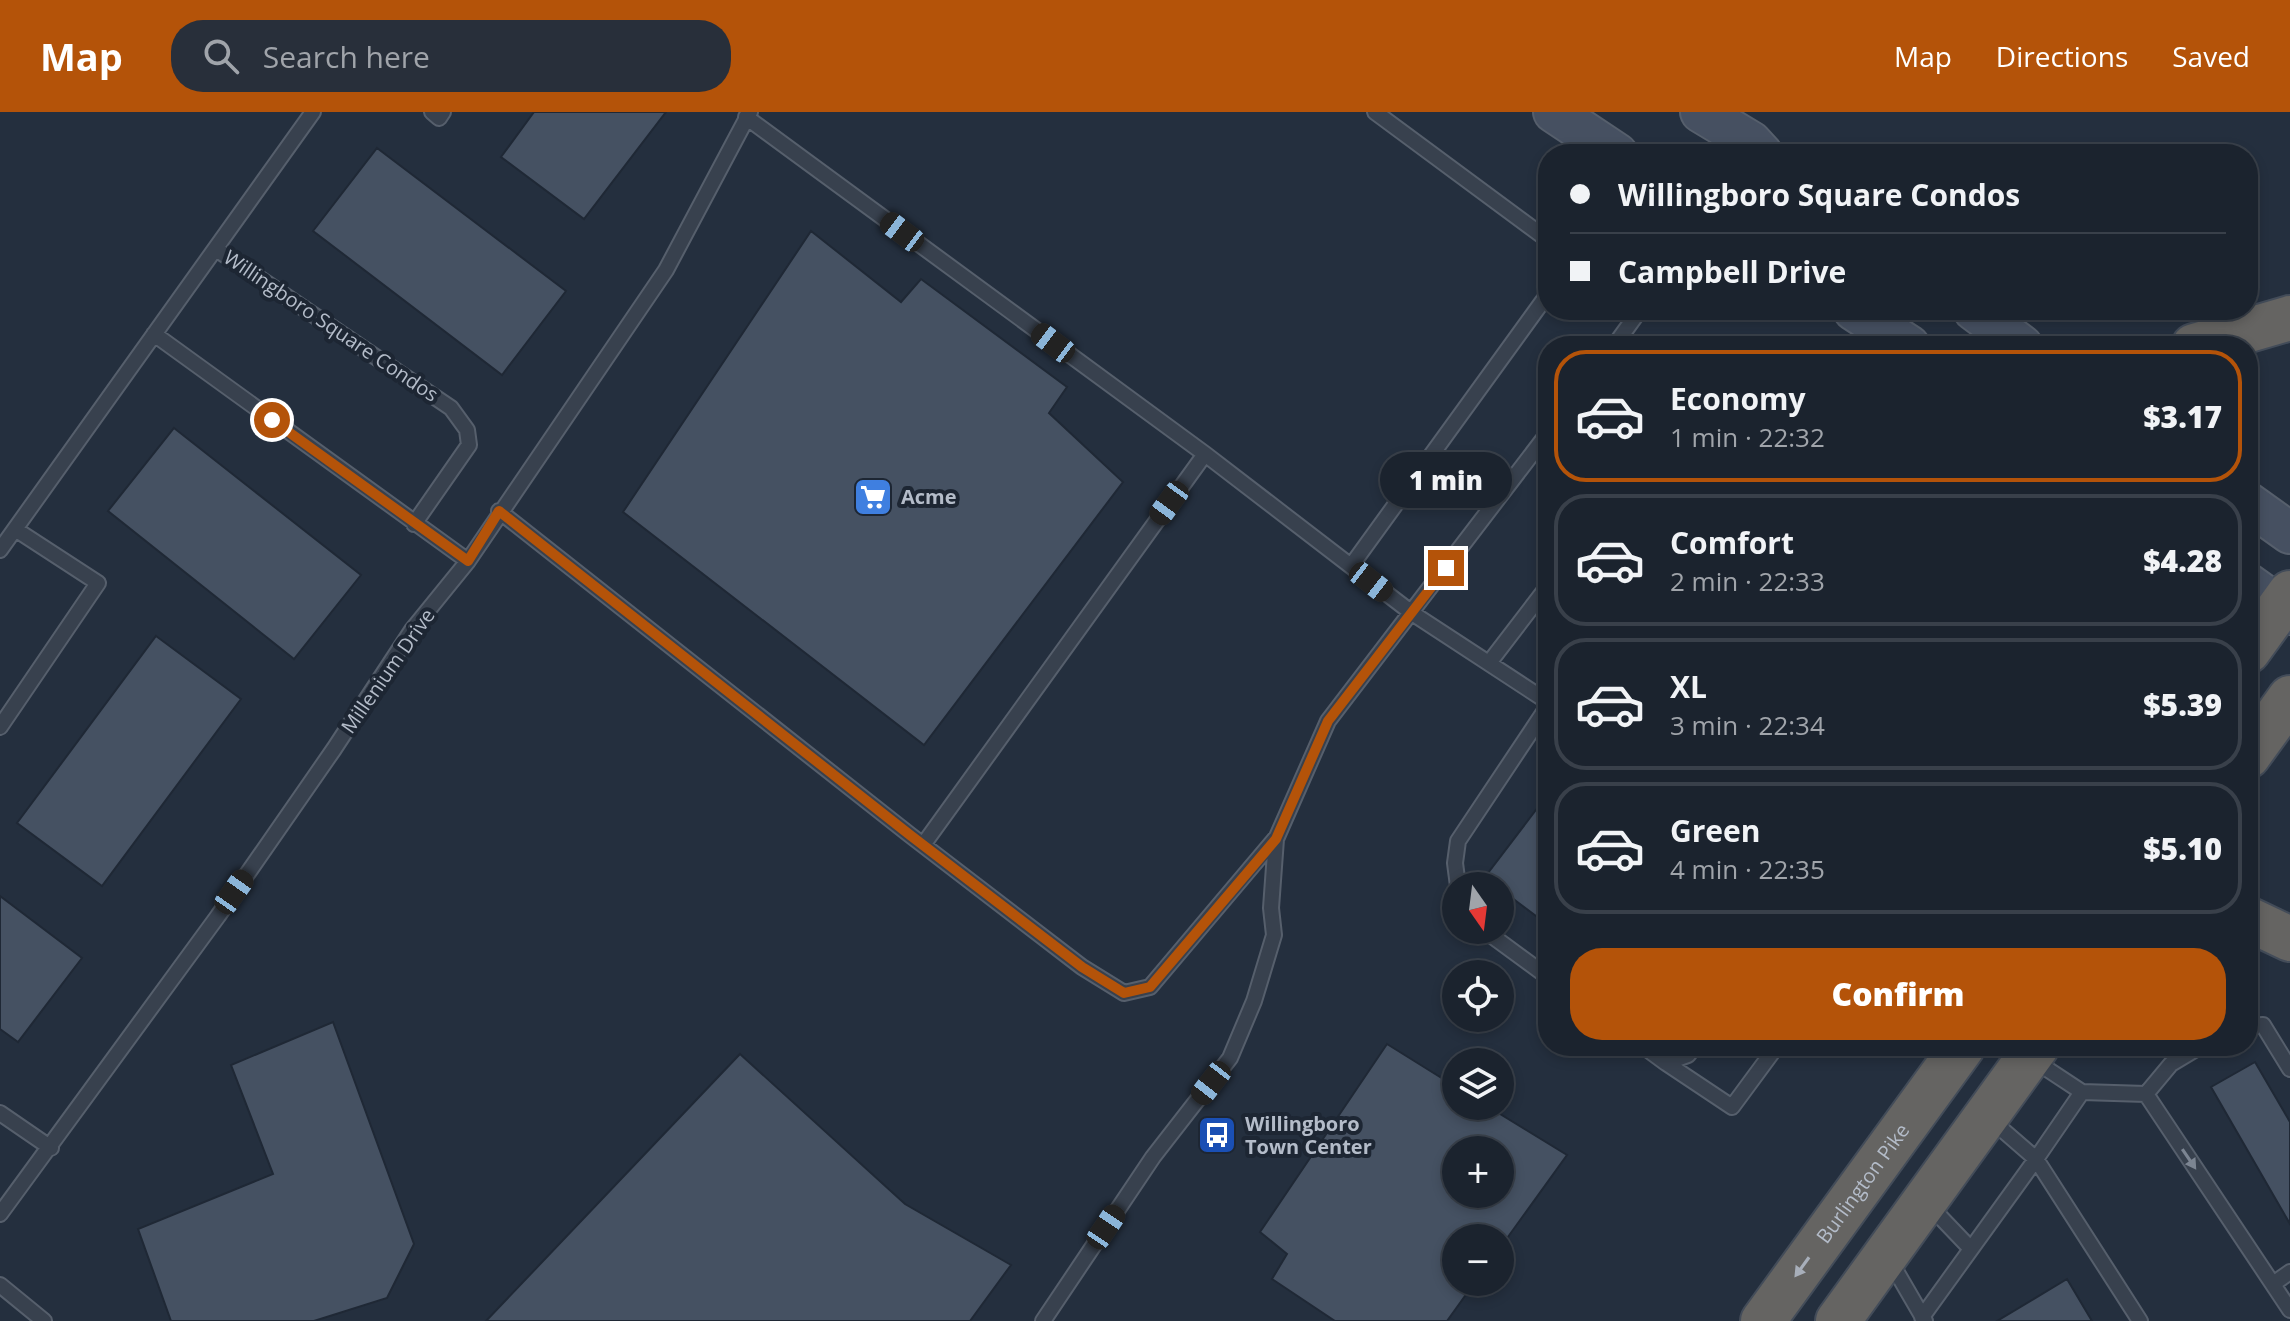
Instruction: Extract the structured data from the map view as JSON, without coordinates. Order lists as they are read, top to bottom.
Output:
{
  "streets": {
    "highway": ["Burlington Pike"],
    "lane": ["Willingboro Square Condos", "Millenium Drive"]
  },
  "places": {
    "supermarket": ["Acme"],
    "bus stop": ["Willingboro Town Center"]
  },
  "north": "bottom",
  "page": {
    "header": "Map",
    "search": "Search here",
    "nav": ["Map", "Directions", "Saved"],
    "banner": ["Willingboro Square Condos", "Campbell Drive"],
    "list": [
      {
        "name": "Economy",
        "note": "1 min · 22:32",
        "value": "$3.17"
      },
      {
        "name": "Comfort",
        "note": "2 min · 22:33",
        "value": "$4.28"
      },
      {
        "name": "XL",
        "note": "3 min · 22:34",
        "value": "$5.39"
      },
      {
        "name": "Green",
        "note": "4 min · 22:35",
        "value": "$5.10"
      }
    ],
    "bubble": "1 min",
    "map_buttons": ["+", "−"],
    "buttons": "Confirm"
  }
}
